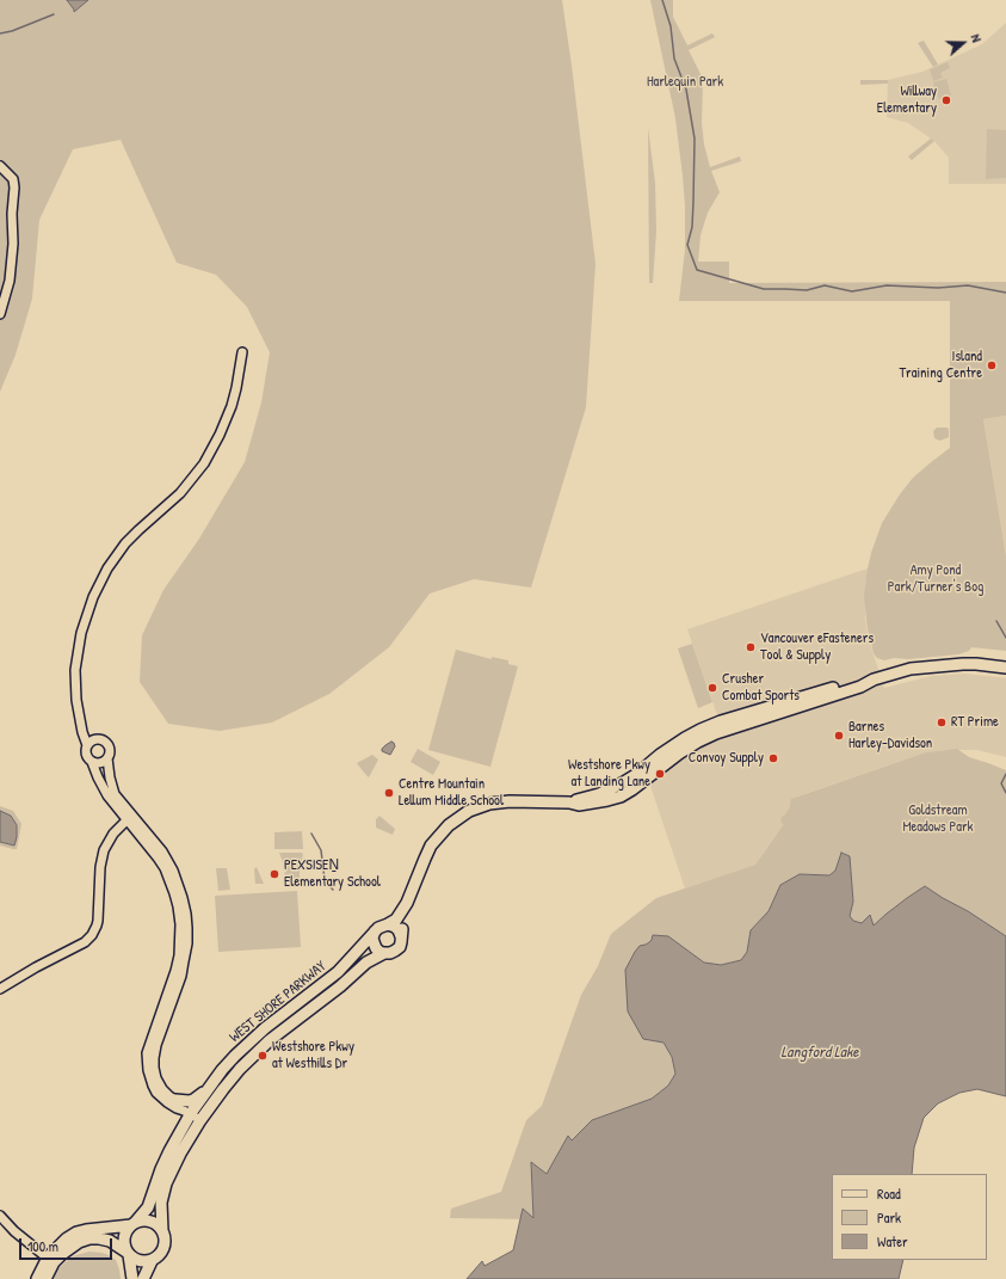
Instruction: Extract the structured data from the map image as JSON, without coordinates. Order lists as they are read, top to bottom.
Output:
{
  "streets": {
    "main road": ["WEST SHORE PARKWAY"]
  },
  "water": ["Langford Lake"],
  "parks": ["Harlequin Park", "Amy Pond Park/Turner's Bog", "Goldstream Meadows Park"],
  "places": [
    "Willway Elementary",
    "Island Training Centre",
    "Vancouver eFasteners Tool & Supply",
    "Crusher Combat Sports",
    "RT Prime",
    "Barnes Harley-Davidson",
    "Convoy Supply",
    "Westshore Pkwy at Landing Lane",
    "Centre Mountain Lellum Middle School",
    "PEXSISEṈ Elementary School",
    "Westshore Pkwy at Westhills Dr"
  ],
  "legend": ["Road", "Park", "Water"],
  "scale_bar": "100 m",
  "north": "right"
}
